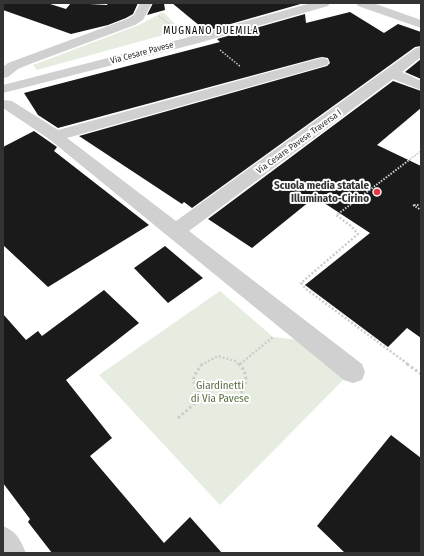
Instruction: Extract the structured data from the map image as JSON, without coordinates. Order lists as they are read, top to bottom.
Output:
{
  "streets": {
    "street": ["Via Cesare Pavese", "Via Cesare Pavese Traversa I"]
  },
  "districts": ["MUGNANO DUEMILA"],
  "parks": ["Giardinetti di Via Pavese"],
  "places": ["Scuola media statale Illuminato-Cirino"]
}
